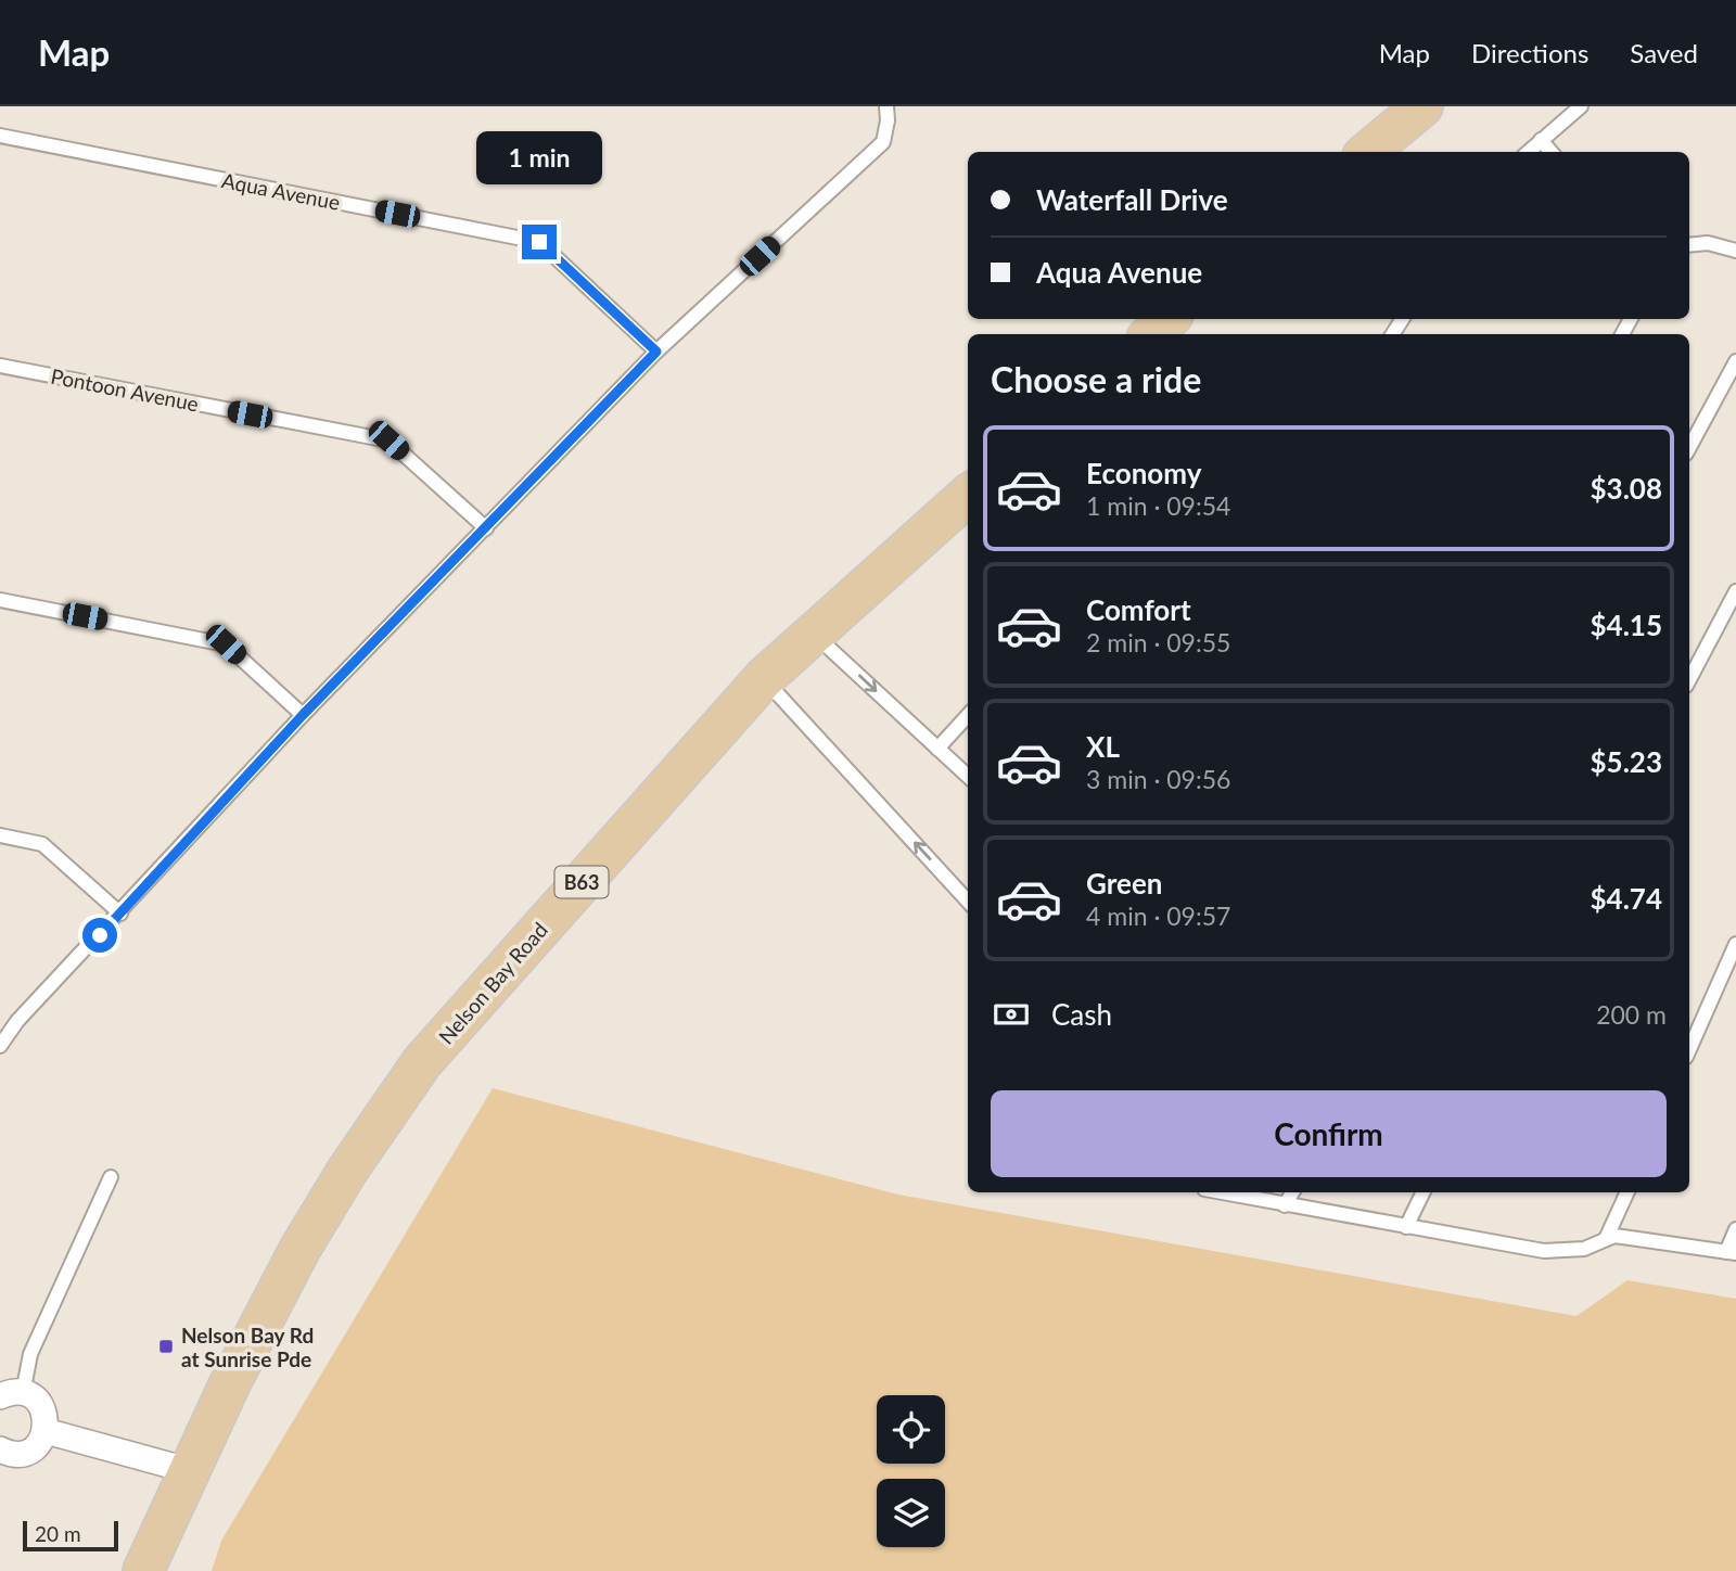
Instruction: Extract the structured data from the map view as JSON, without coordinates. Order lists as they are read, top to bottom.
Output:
{
  "streets": {
    "main road": ["B63", "Nelson Bay Road"],
    "lane": ["Aqua Avenue", "Pontoon Avenue"]
  },
  "places": {
    "transit": ["Nelson Bay Rd at Sunrise Pde"]
  },
  "scale_bar": "20 m",
  "page": {
    "header": "Map",
    "nav": ["Map", "Directions", "Saved"],
    "bubble": "1 min",
    "banner": ["Waterfall Drive", "Aqua Avenue"],
    "heading": "Choose a ride",
    "list": [
      {
        "name": "Economy",
        "note": "1 min · 09:54",
        "value": "$3.08"
      },
      {
        "name": "Comfort",
        "note": "2 min · 09:55",
        "value": "$4.15"
      },
      {
        "name": "XL",
        "note": "3 min · 09:56",
        "value": "$5.23"
      },
      {
        "name": "Green",
        "note": "4 min · 09:57",
        "value": "$4.74"
      }
    ],
    "pay": ["Cash", "200 m"],
    "buttons": "Confirm",
    "scale": "20 m"
  }
}
